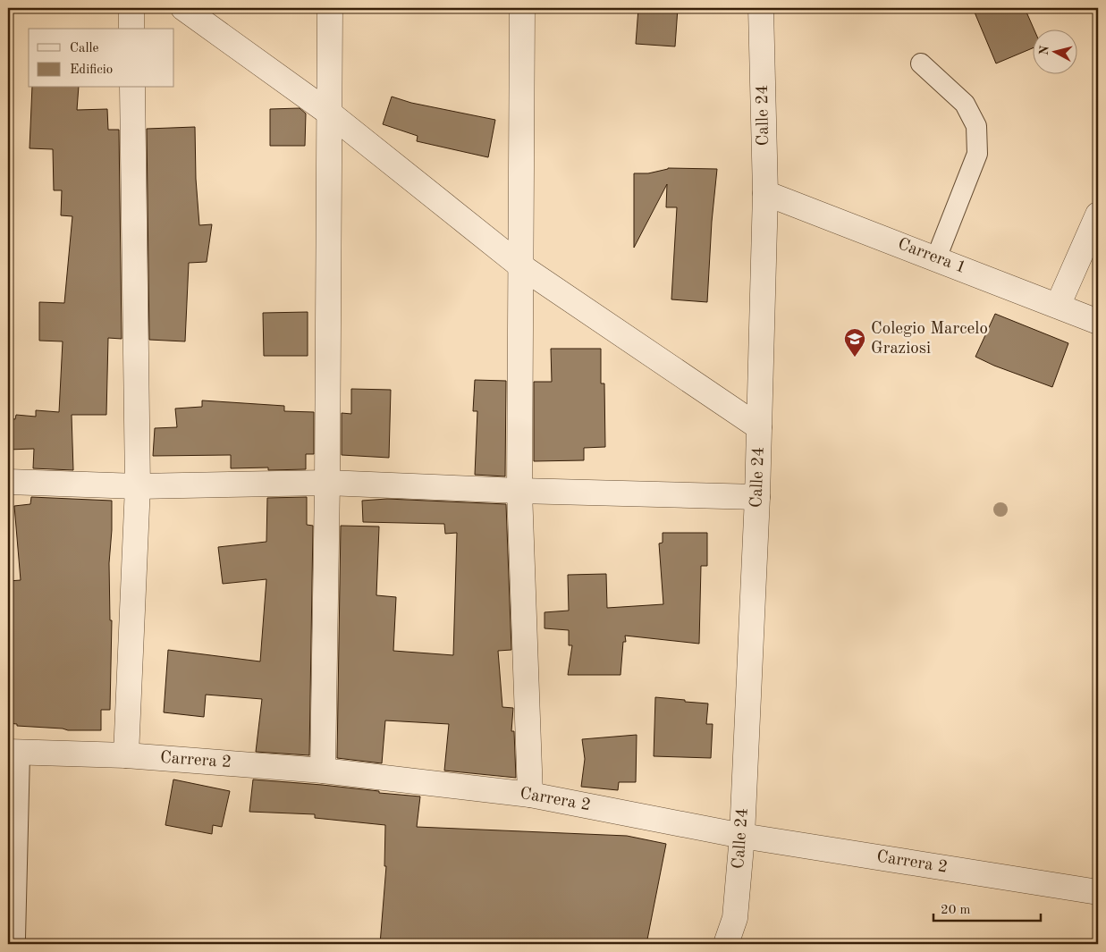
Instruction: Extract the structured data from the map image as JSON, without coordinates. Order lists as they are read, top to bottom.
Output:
{
  "streets": {
    "street": ["Calle 24", "Carrera 1", "Carrera 2"]
  },
  "crossings": [
    ["Calle 24", "Carrera 1"],
    ["Calle 24", "Carrera 2"]
  ],
  "places": {
    "school or university": ["Colegio Marcelo Graziosi"]
  },
  "legend": ["Calle", "Edificio"],
  "scale_bar": "20 m",
  "north": "left"
}
